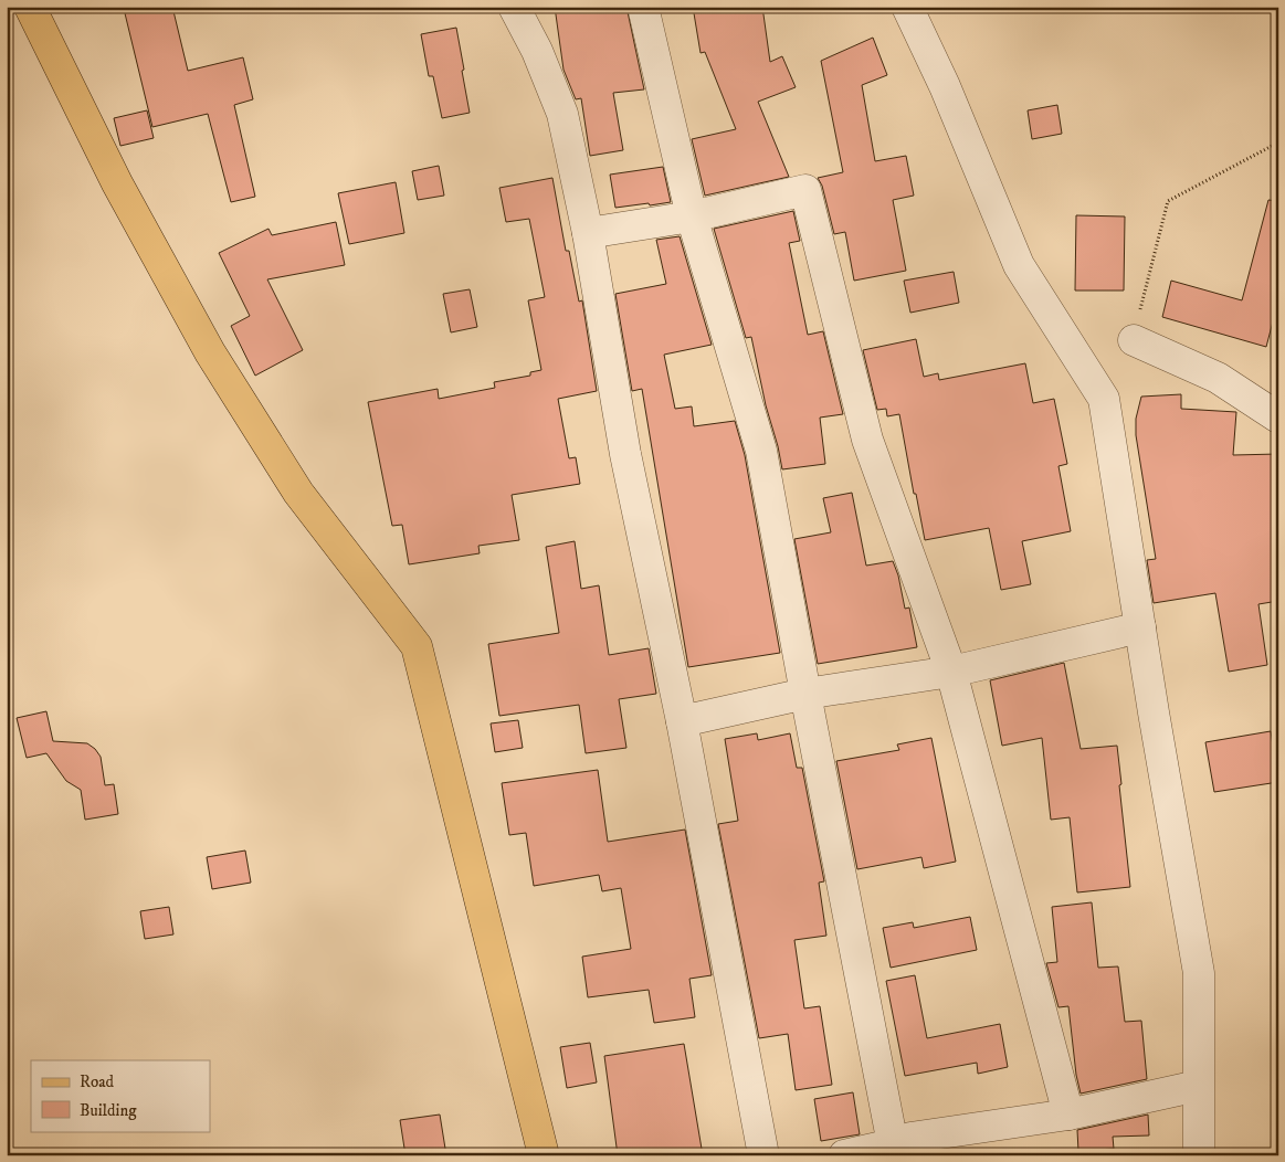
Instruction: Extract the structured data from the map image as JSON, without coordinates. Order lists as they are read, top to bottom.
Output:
{
  "legend": ["Road", "Building"]
}
